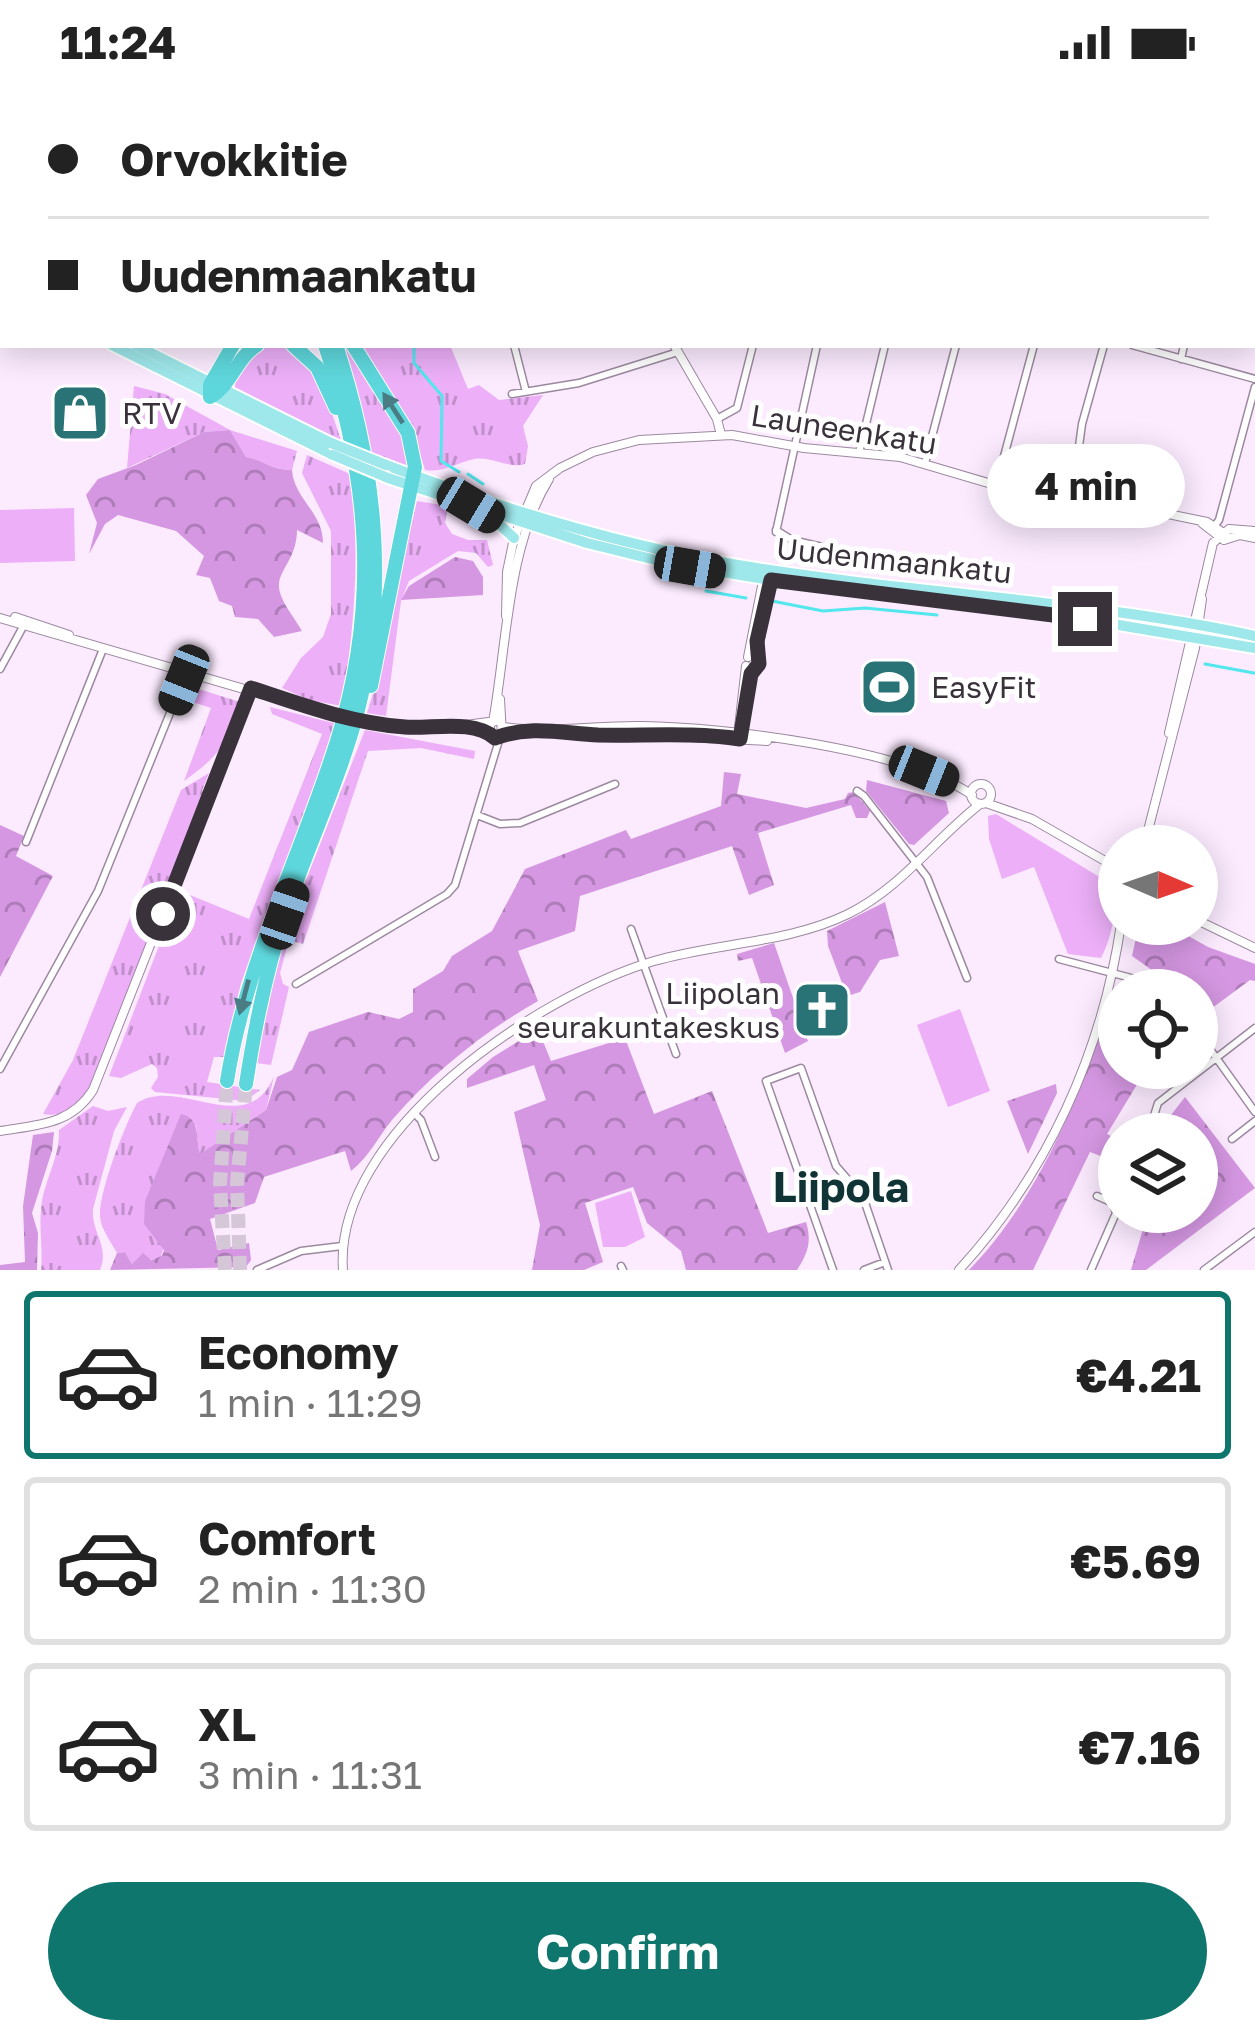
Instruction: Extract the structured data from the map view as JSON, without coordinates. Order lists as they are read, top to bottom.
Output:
{
  "streets": {
    "main road": ["Uudenmaankatu"],
    "street": ["Launeenkatu"]
  },
  "crossings": [
    ["Launeenkatu", "Uudenmaankatu"]
  ],
  "districts": ["Liipola"],
  "places": {
    "shop": ["RTV"],
    "sports": ["EasyFit"],
    "church": ["Liipolan seurakuntakeskus"]
  },
  "north": "right",
  "page": {
    "status": "11:24",
    "banner": ["Orvokkitie", "Uudenmaankatu"],
    "bubble": "4 min",
    "list": [
      {
        "name": "Economy",
        "note": "1 min · 11:29",
        "value": "€4.21"
      },
      {
        "name": "Comfort",
        "note": "2 min · 11:30",
        "value": "€5.69"
      },
      {
        "name": "XL",
        "note": "3 min · 11:31",
        "value": "€7.16"
      }
    ],
    "buttons": "Confirm"
  }
}
